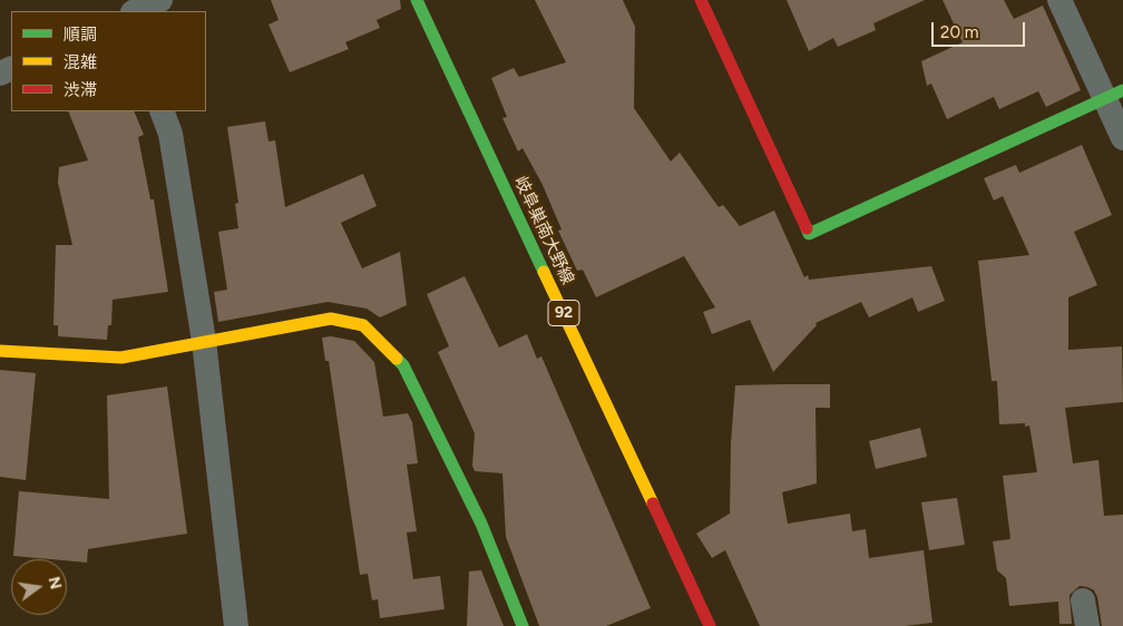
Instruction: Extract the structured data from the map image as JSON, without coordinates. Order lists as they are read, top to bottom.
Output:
{
  "streets": {
    "street": ["岐阜巣南大野線", "92"]
  },
  "legend": ["順調", "混雑", "渋滞"],
  "scale_bar": "20 m",
  "north": "right"
}
